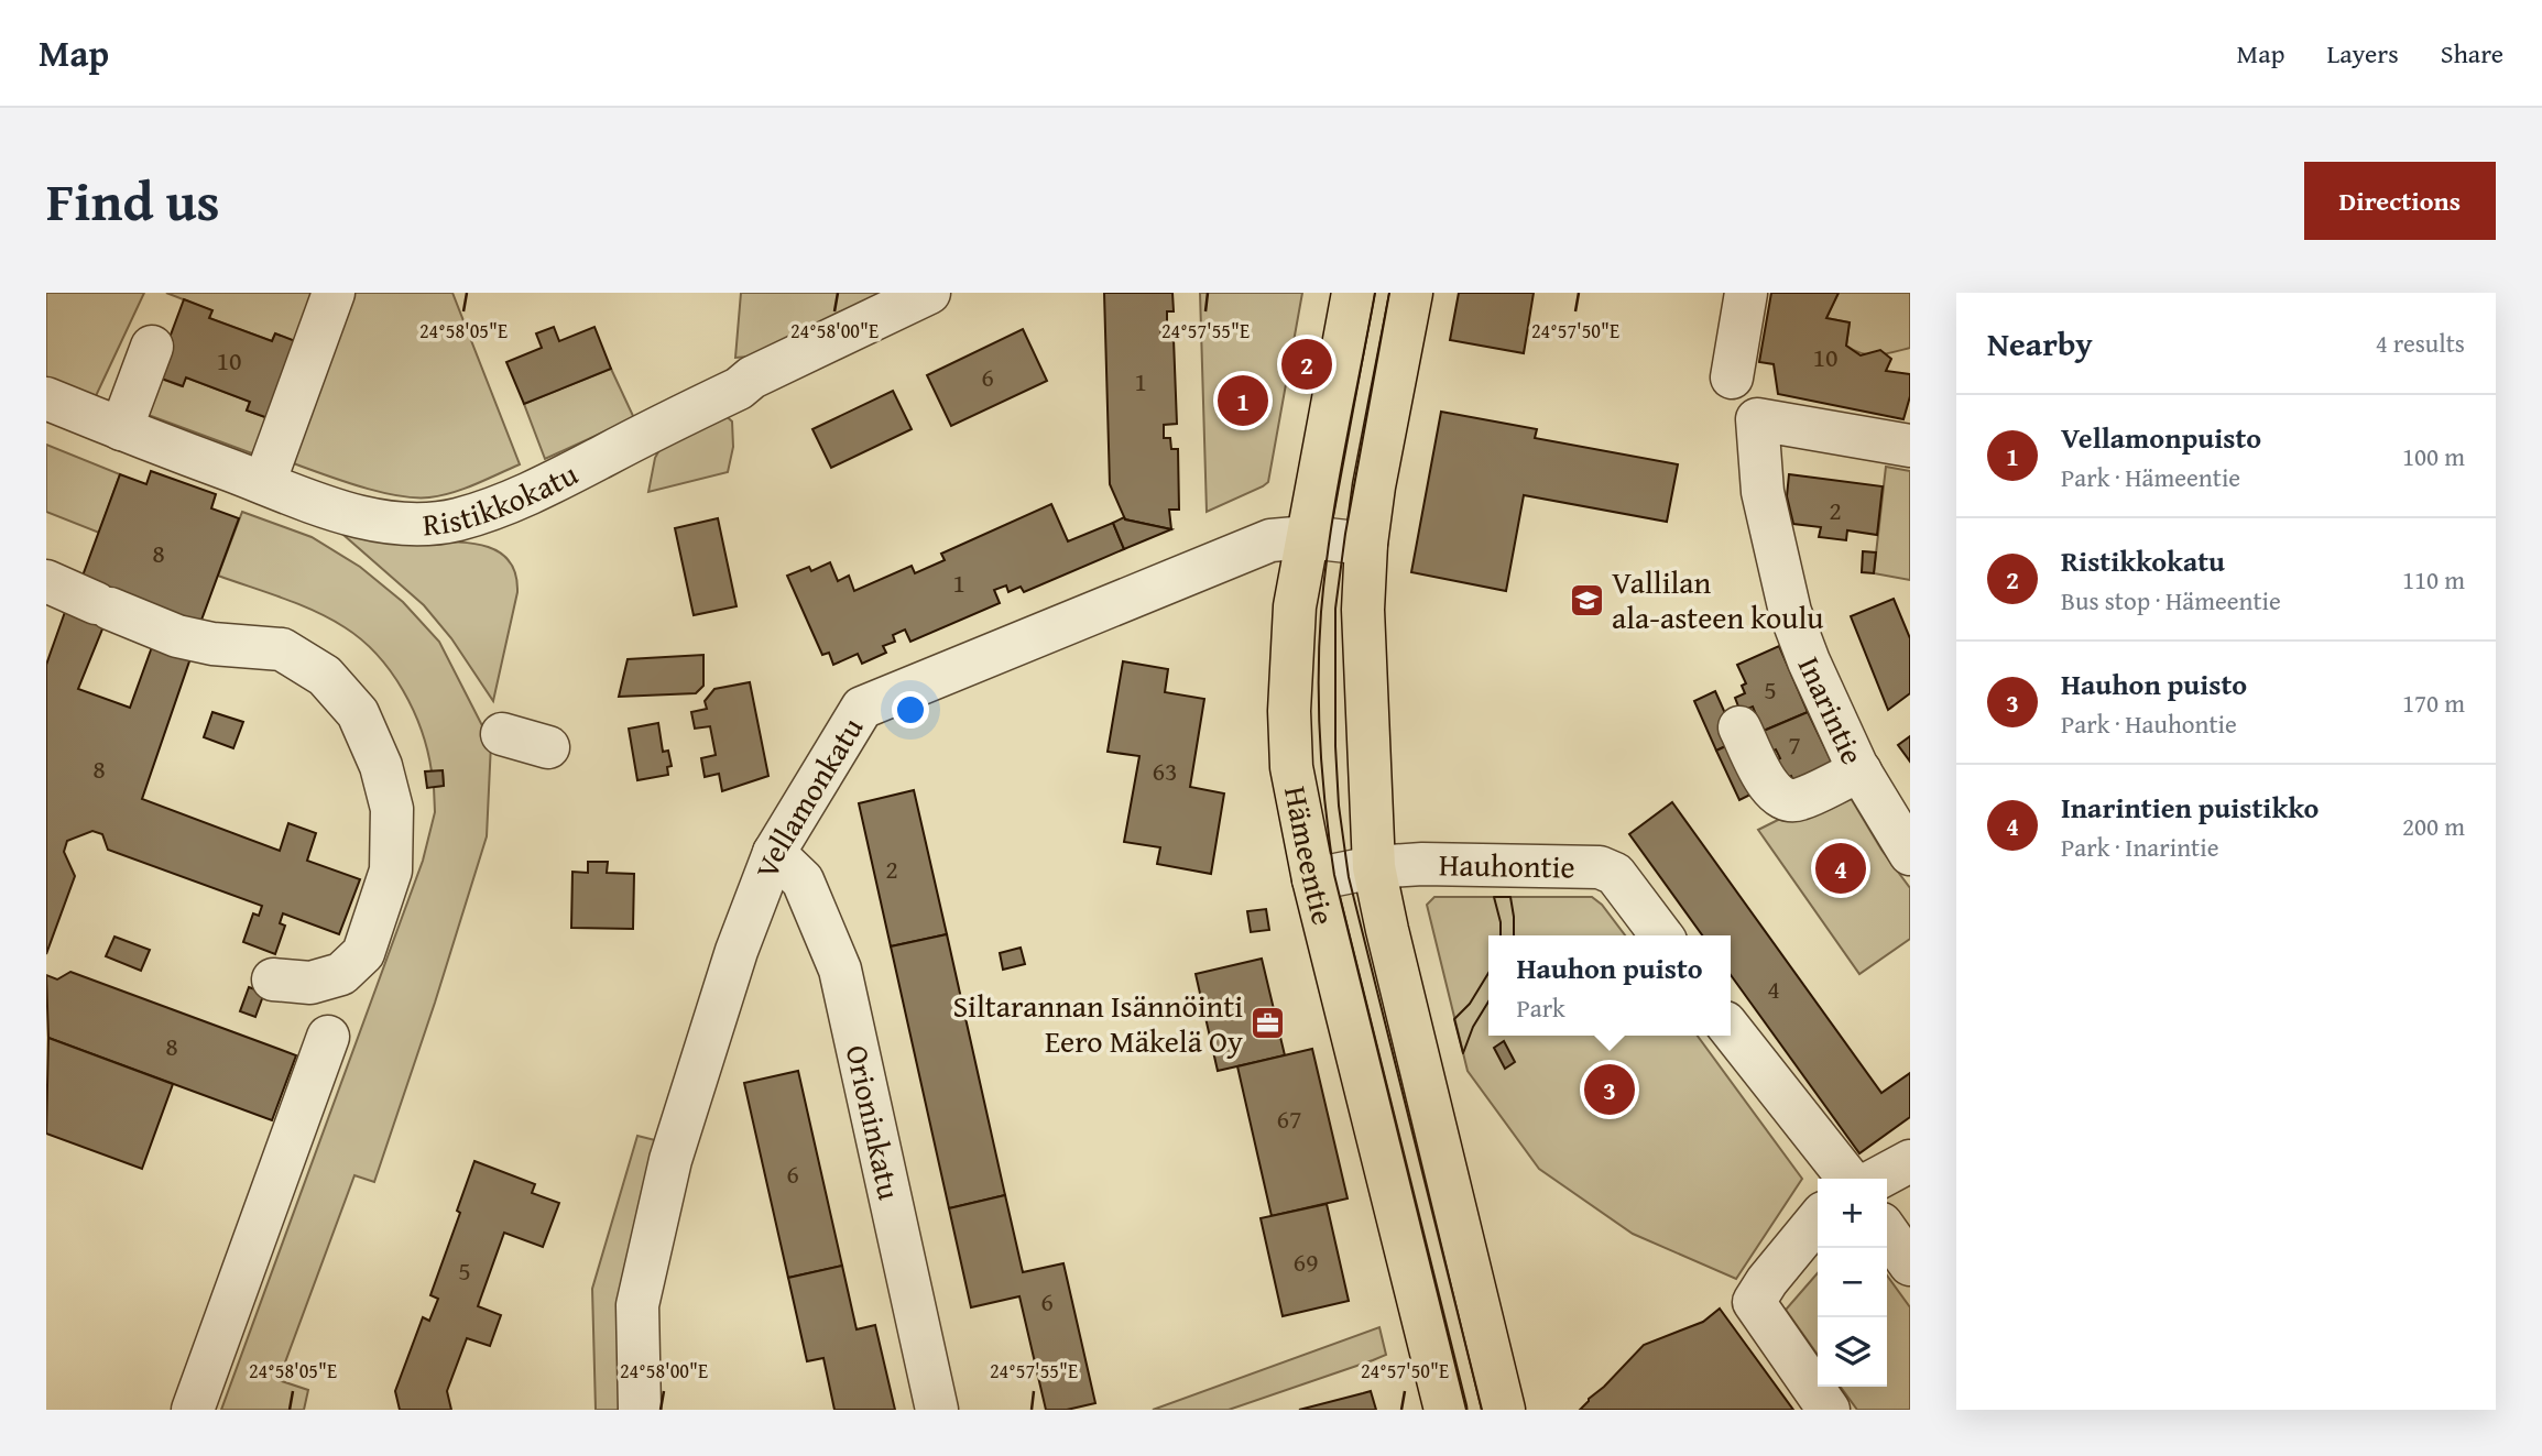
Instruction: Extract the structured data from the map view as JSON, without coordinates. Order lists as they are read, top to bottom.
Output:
{
  "streets": {
    "main road": ["Hämeentie"],
    "street": [
      "Ristikkokatu",
      "Inarintie",
      "Vellamonkatu",
      "Hauhontie",
      "Orioninkatu"
    ]
  },
  "crossings": [
    ["Vellamonkatu", "Hämeentie"],
    ["Vellamonkatu", "Orioninkatu"],
    ["Hämeentie", "Hauhontie"]
  ],
  "places": {
    "school or university": ["Vallilan ala-asteen koulu"],
    "office": ["Siltarannan Isännöinti Eero Mäkelä Oy"]
  },
  "house_numbers": [
    "10",
    "10",
    "6",
    "1",
    "2",
    "8",
    "1",
    "5",
    "7",
    "8",
    "63",
    "2",
    "4",
    "8",
    "67",
    "6",
    "69",
    "5",
    "6"
  ],
  "page": {
    "header": "Map",
    "nav": ["Map", "Layers", "Share"],
    "title": "Find us",
    "buttons": "Directions",
    "heading": ["Nearby", "4 results"],
    "pins": [
      "2",
      "1",
      "4",
      "3"
    ],
    "list": [
      {
        "mark": "1",
        "name": "Vellamonpuisto",
        "note": "Park · Hämeentie",
        "value": "100 m"
      },
      {
        "mark": "2",
        "name": "Ristikkokatu",
        "note": "Bus stop · Hämeentie",
        "value": "110 m"
      },
      {
        "mark": "3",
        "name": "Hauhon puisto",
        "note": "Park · Hauhontie",
        "value": "170 m"
      },
      {
        "mark": "4",
        "name": "Inarintien puistikko",
        "note": "Park · Inarintie",
        "value": "200 m"
      }
    ],
    "popup": ["Hauhon puisto", "Park"],
    "map_buttons": ["+", "−"]
  },
  "coordinates": [
    "24°58'05\"E",
    "24°58'00\"E",
    "24°57'50\"E",
    "24°57'55\"E"
  ]
}
